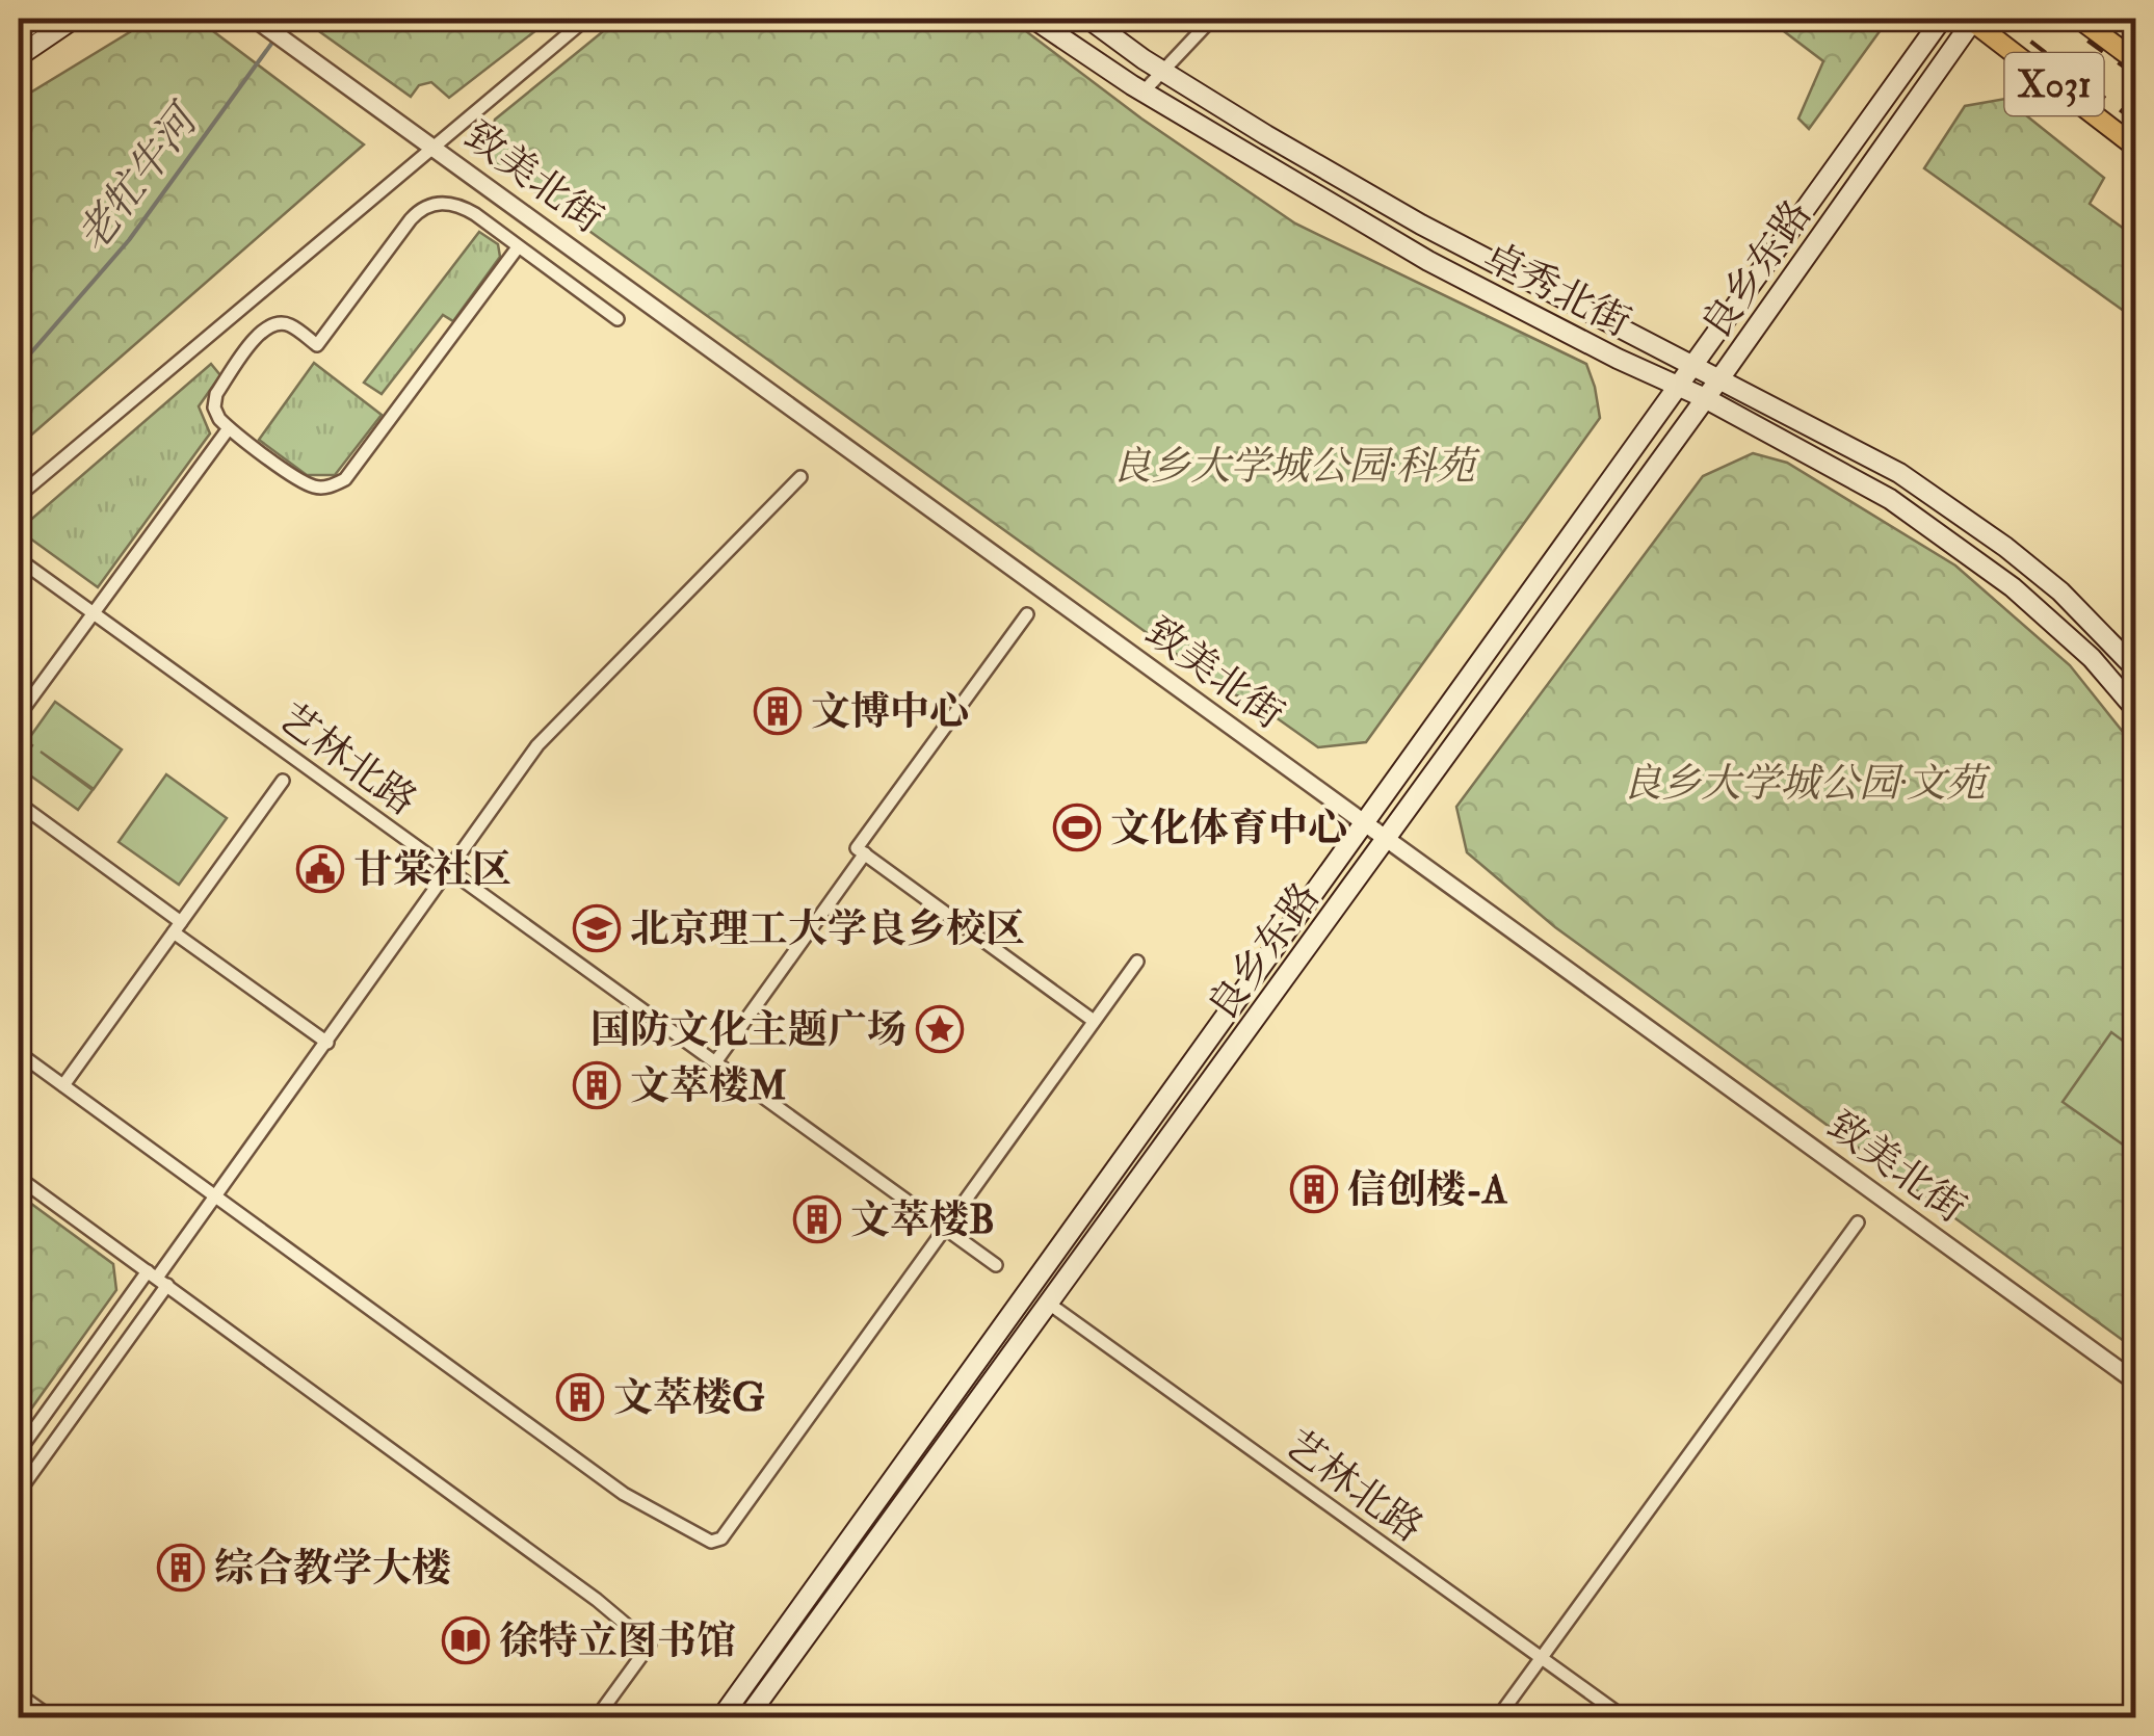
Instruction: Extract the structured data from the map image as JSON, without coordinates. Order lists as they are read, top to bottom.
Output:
{
  "streets": {
    "main road": ["X031", "良乡东路", "卓秀北街"],
    "street": ["致美北街", "艺林北路"]
  },
  "crossings": [
    ["X031", "良乡东路"],
    ["致美北街", "良乡东路"],
    ["良乡东路", "卓秀北街"],
    ["良乡东路", "艺林北路"]
  ],
  "water": ["老牤牛河"],
  "parks": ["良乡大学城公园·科苑", "良乡大学城公园·文苑"],
  "places": {
    "building": [
      "文博中心",
      "文萃楼M",
      "信创楼-A",
      "文萃楼B",
      "文萃楼G",
      "综合教学大楼"
    ],
    "sports": ["文化体育中心"],
    "public building": ["甘棠社区"],
    "school or university": ["北京理工大学良乡校区"],
    "place": ["国防文化主题广场"],
    "library": ["徐特立图书馆"]
  }
}
